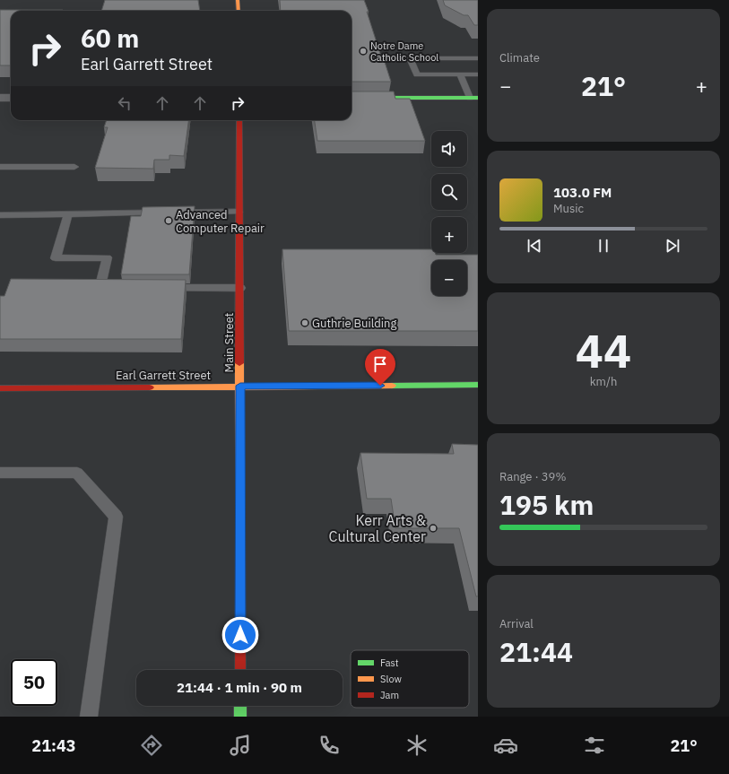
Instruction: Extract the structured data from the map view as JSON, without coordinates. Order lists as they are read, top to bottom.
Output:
{
  "streets": {
    "main road": ["Main Street", "Earl Garrett Street"]
  },
  "crossings": [
    ["Main Street", "Earl Garrett Street"]
  ],
  "places": [
    "Notre Dame Catholic School",
    "Advanced Computer Repair",
    "Guthrie Building",
    "Kerr Arts & Cultural Center"
  ],
  "legend": ["Fast", "Slow", "Jam"],
  "page": {
    "tile": [
      "Climate",
      ["44", "km/h"],
      ["Range · 39%", "195 km"],
      ["Arrival", "21:44"]
    ],
    "turn": ["60 m", "Earl Garrett Street"],
    "heat": ["−", "21°", "+"],
    "map_buttons": ["+", "−"],
    "song": ["103.0 FM", "Music"],
    "limit": "50",
    "trip": "21:44 · 1 min · 90 m",
    "tabs": ["21:43", "21°"]
  }
}
